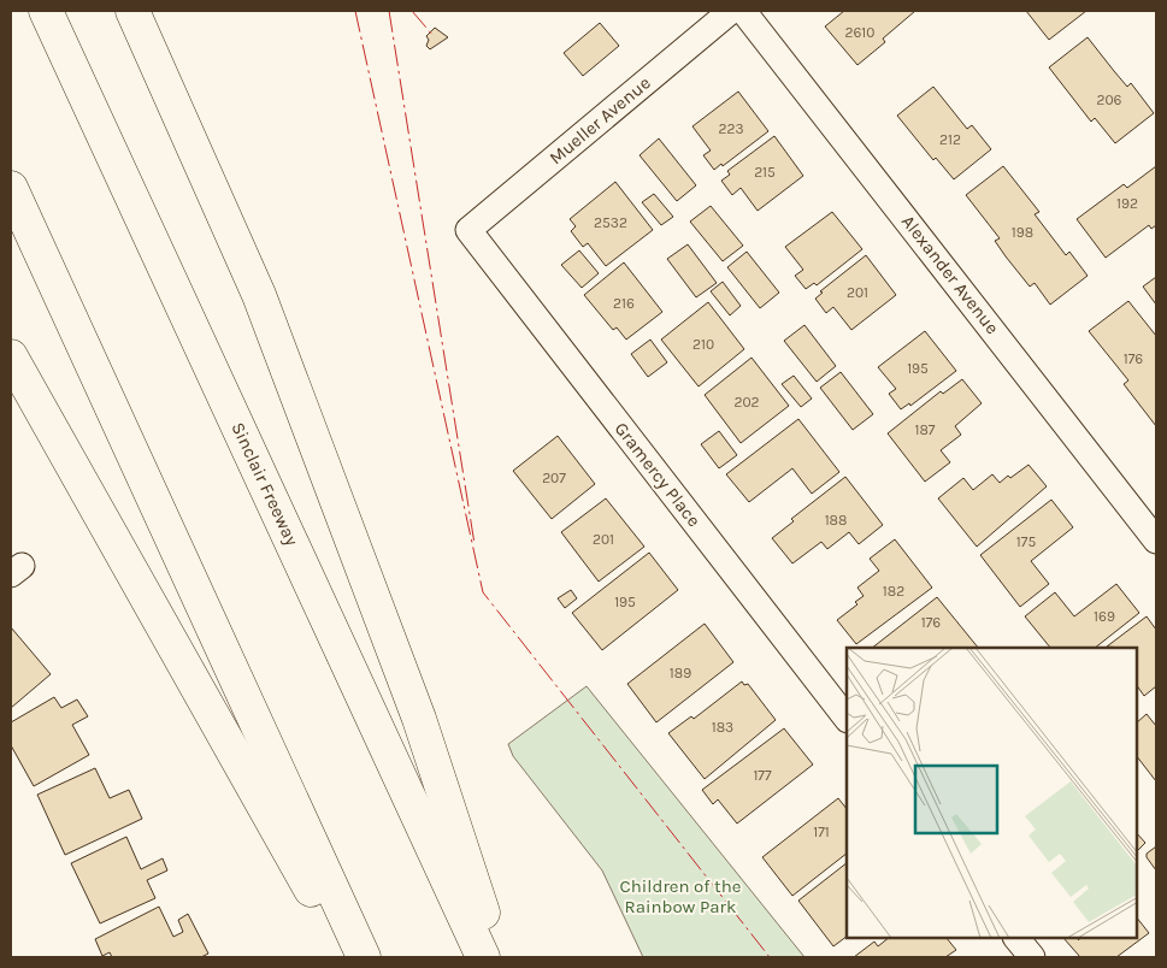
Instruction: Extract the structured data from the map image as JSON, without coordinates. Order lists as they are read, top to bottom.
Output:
{
  "streets": {
    "highway": ["Sinclair Freeway"],
    "street": ["Mueller Avenue", "Alexander Avenue", "Gramercy Place"]
  },
  "crossings": [
    ["Mueller Avenue", "Gramercy Place"]
  ],
  "parks": ["Children of the Rainbow Park"],
  "house_numbers": [
    "2610",
    "206",
    "223",
    "212",
    "215",
    "192",
    "2532",
    "198",
    "201",
    "216",
    "210",
    "176",
    "195",
    "202",
    "187",
    "207",
    "188",
    "201",
    "175",
    "182",
    "195",
    "169",
    "176",
    "189",
    "183",
    "177",
    "171"
  ]
}
